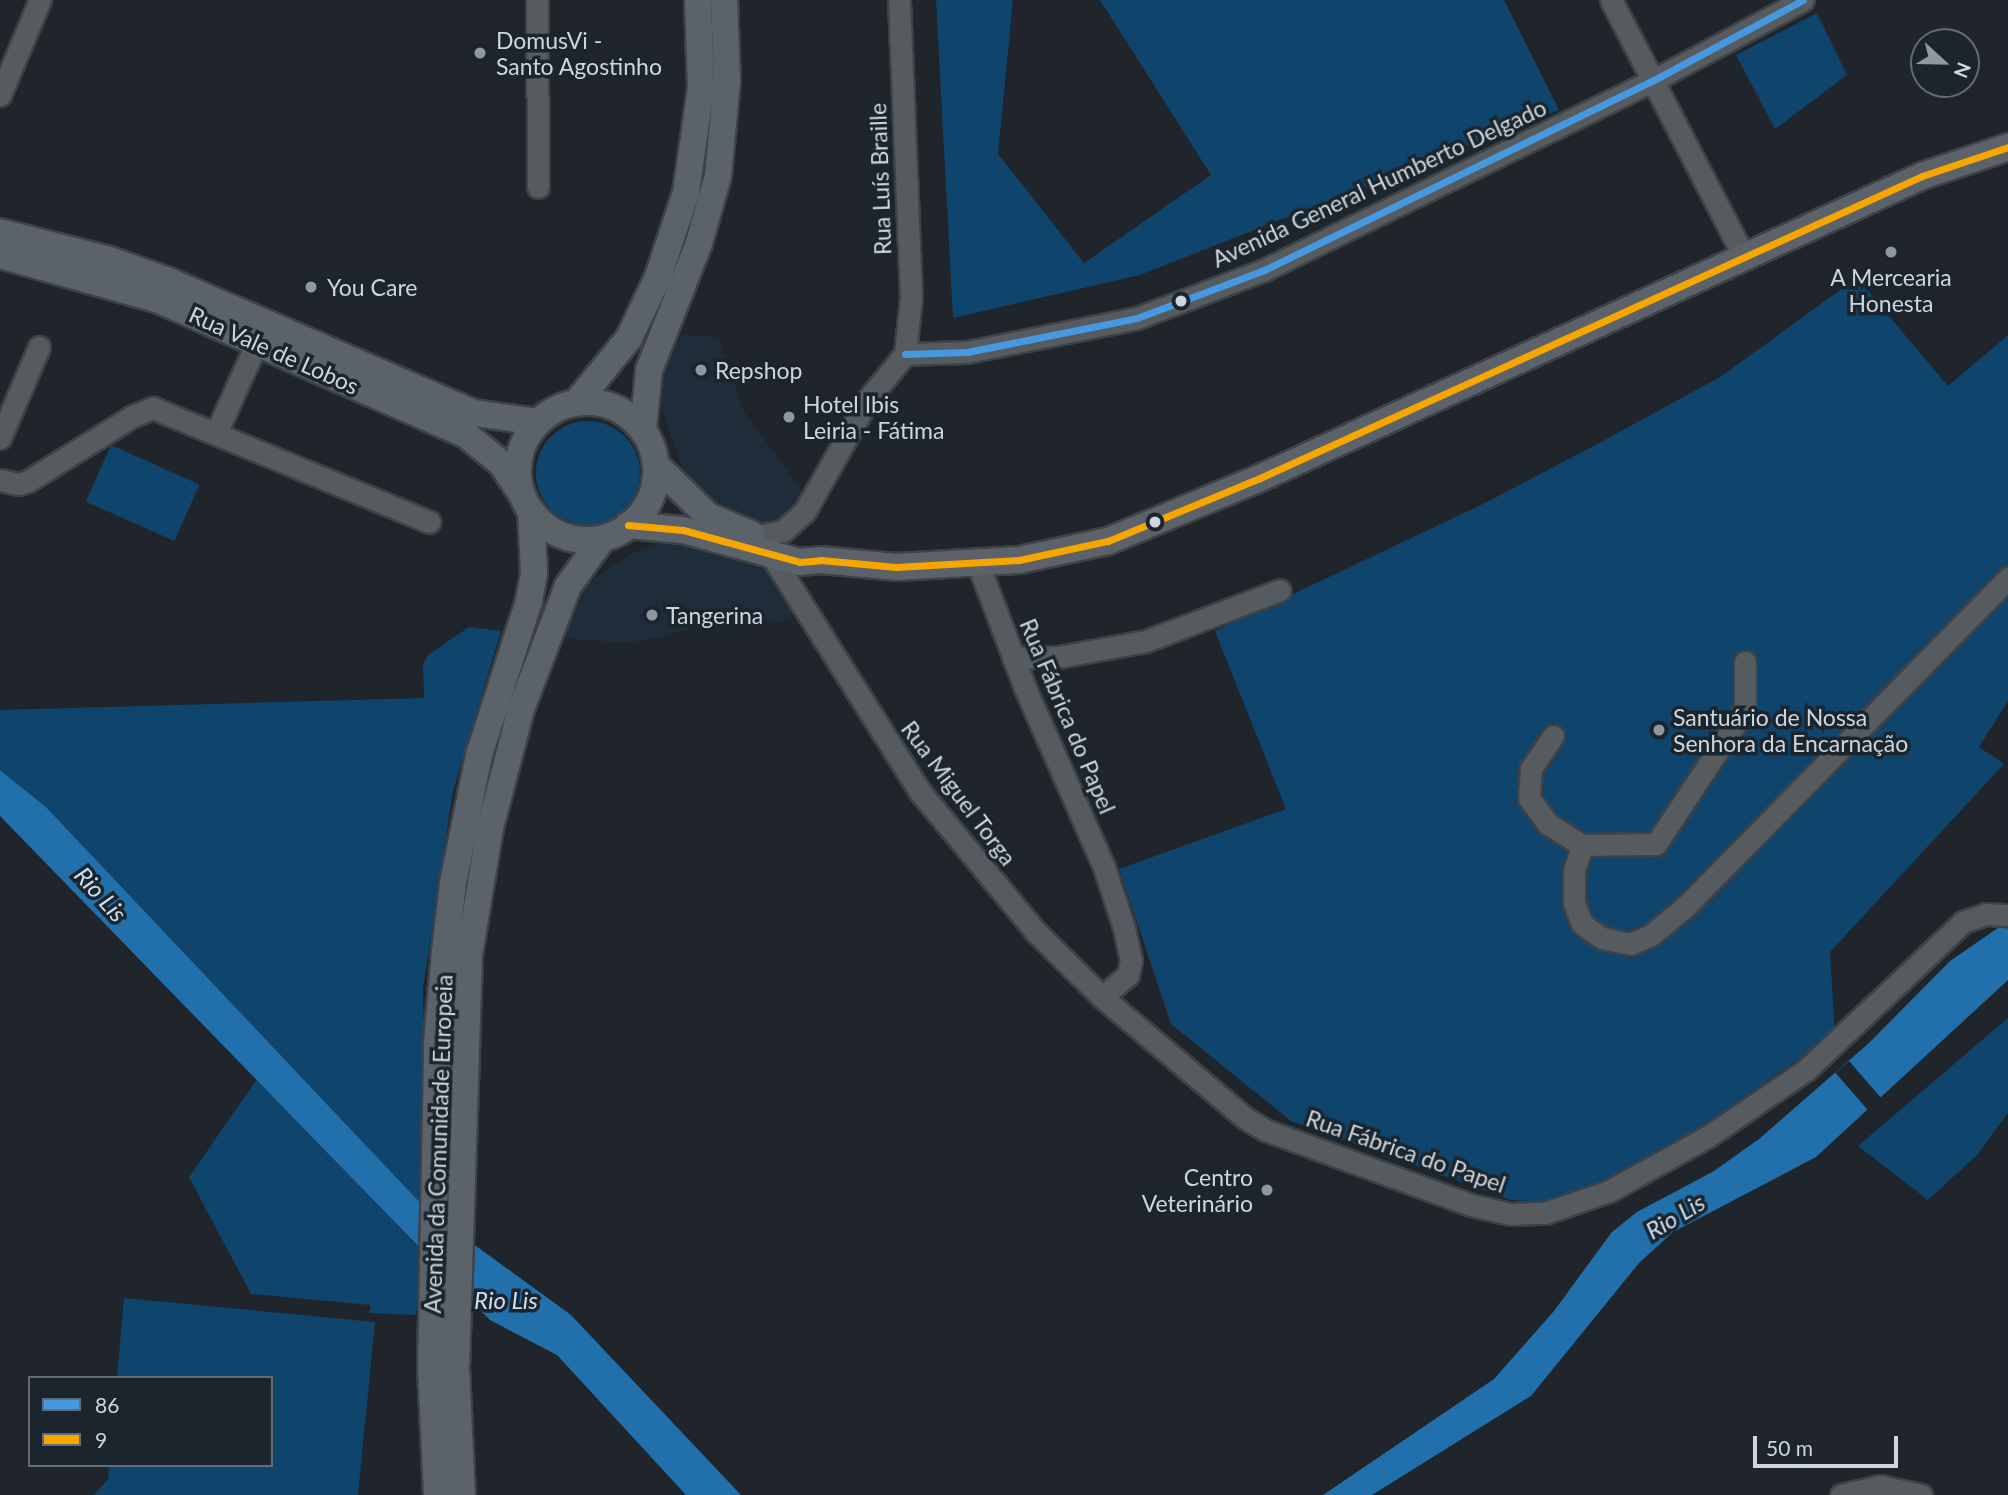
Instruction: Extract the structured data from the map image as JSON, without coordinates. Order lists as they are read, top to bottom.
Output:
{
  "streets": {
    "main road": ["Rua Vale de Lobos", "Avenida da Comunidade Europeia"],
    "street": [
      "Rua Luís Braille",
      "Avenida General Humberto Delgado",
      "Rua Fábrica do Papel",
      "Rua Miguel Torga"
    ]
  },
  "crossings": [
    ["Rua Luís Braille", "Avenida General Humberto Delgado"],
    ["Rua Vale de Lobos", "Avenida da Comunidade Europeia"],
    ["Rua Fábrica do Papel", "Rua Miguel Torga"]
  ],
  "water": ["Rio Lis"],
  "places": [
    "DomusVi - Santo Agostinho",
    "A Mercearia Honesta",
    "You Care",
    "Repshop",
    "Hotel Ibis Leiria - Fátima",
    "Tangerina",
    "Santuário de Nossa Senhora da Encarnação",
    "Centro Veterinário"
  ],
  "lines": ["transit line 86", "transit line 9"],
  "legend": ["86", "9"],
  "scale_bar": "50 m",
  "north": "right"
}
